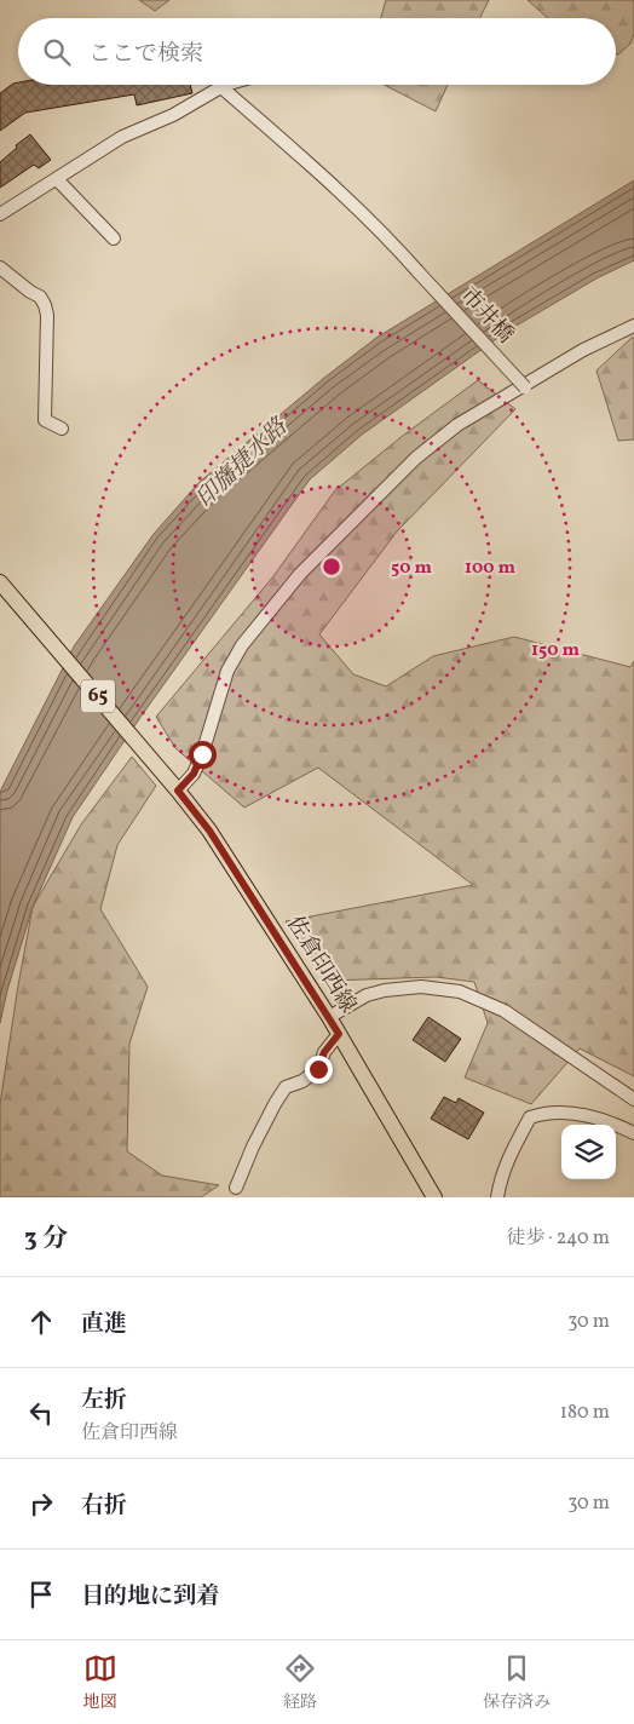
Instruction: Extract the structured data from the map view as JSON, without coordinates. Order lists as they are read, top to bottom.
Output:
{
  "streets": {
    "main road": ["65", "佐倉印西線"],
    "street": ["市井橋"]
  },
  "water": ["印旛捷水路"],
  "page": {
    "search": "ここで検索",
    "heading": ["3 分", "徒歩 · 240 m"],
    "list": [
      ["直進", "30 m"],
      ["左折", "佐倉印西線", "180 m"],
      ["右折", "30 m"],
      "目的地に到着"
    ],
    "nav": ["地図", "経路", "保存済み"]
  },
  "rings": ["50 m", "100 m", "150 m"]
}
